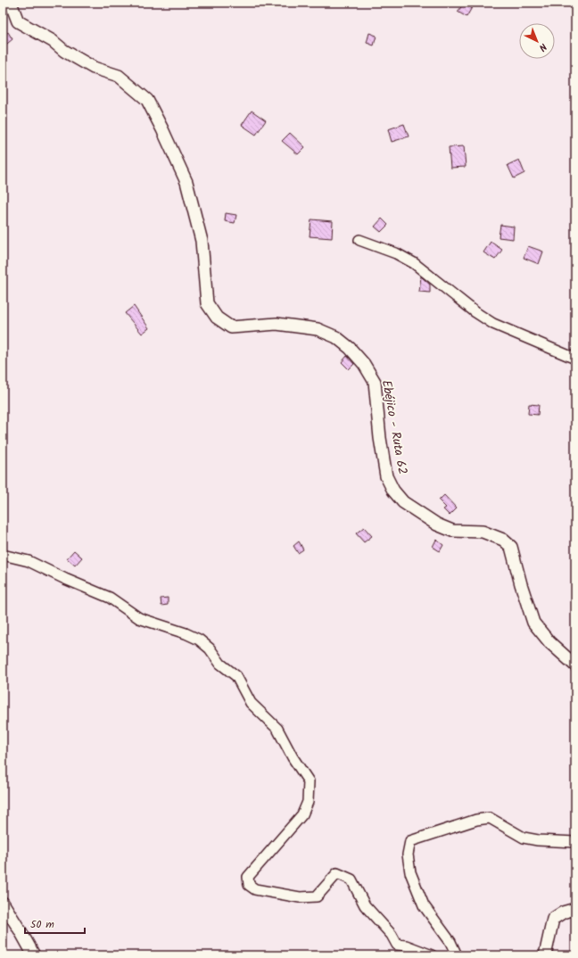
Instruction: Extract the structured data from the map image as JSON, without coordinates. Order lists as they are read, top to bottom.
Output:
{
  "streets": {
    "street": ["Ebéjico - Ruta 62"]
  },
  "scale_bar": "50 m",
  "north": "bottom right"
}
